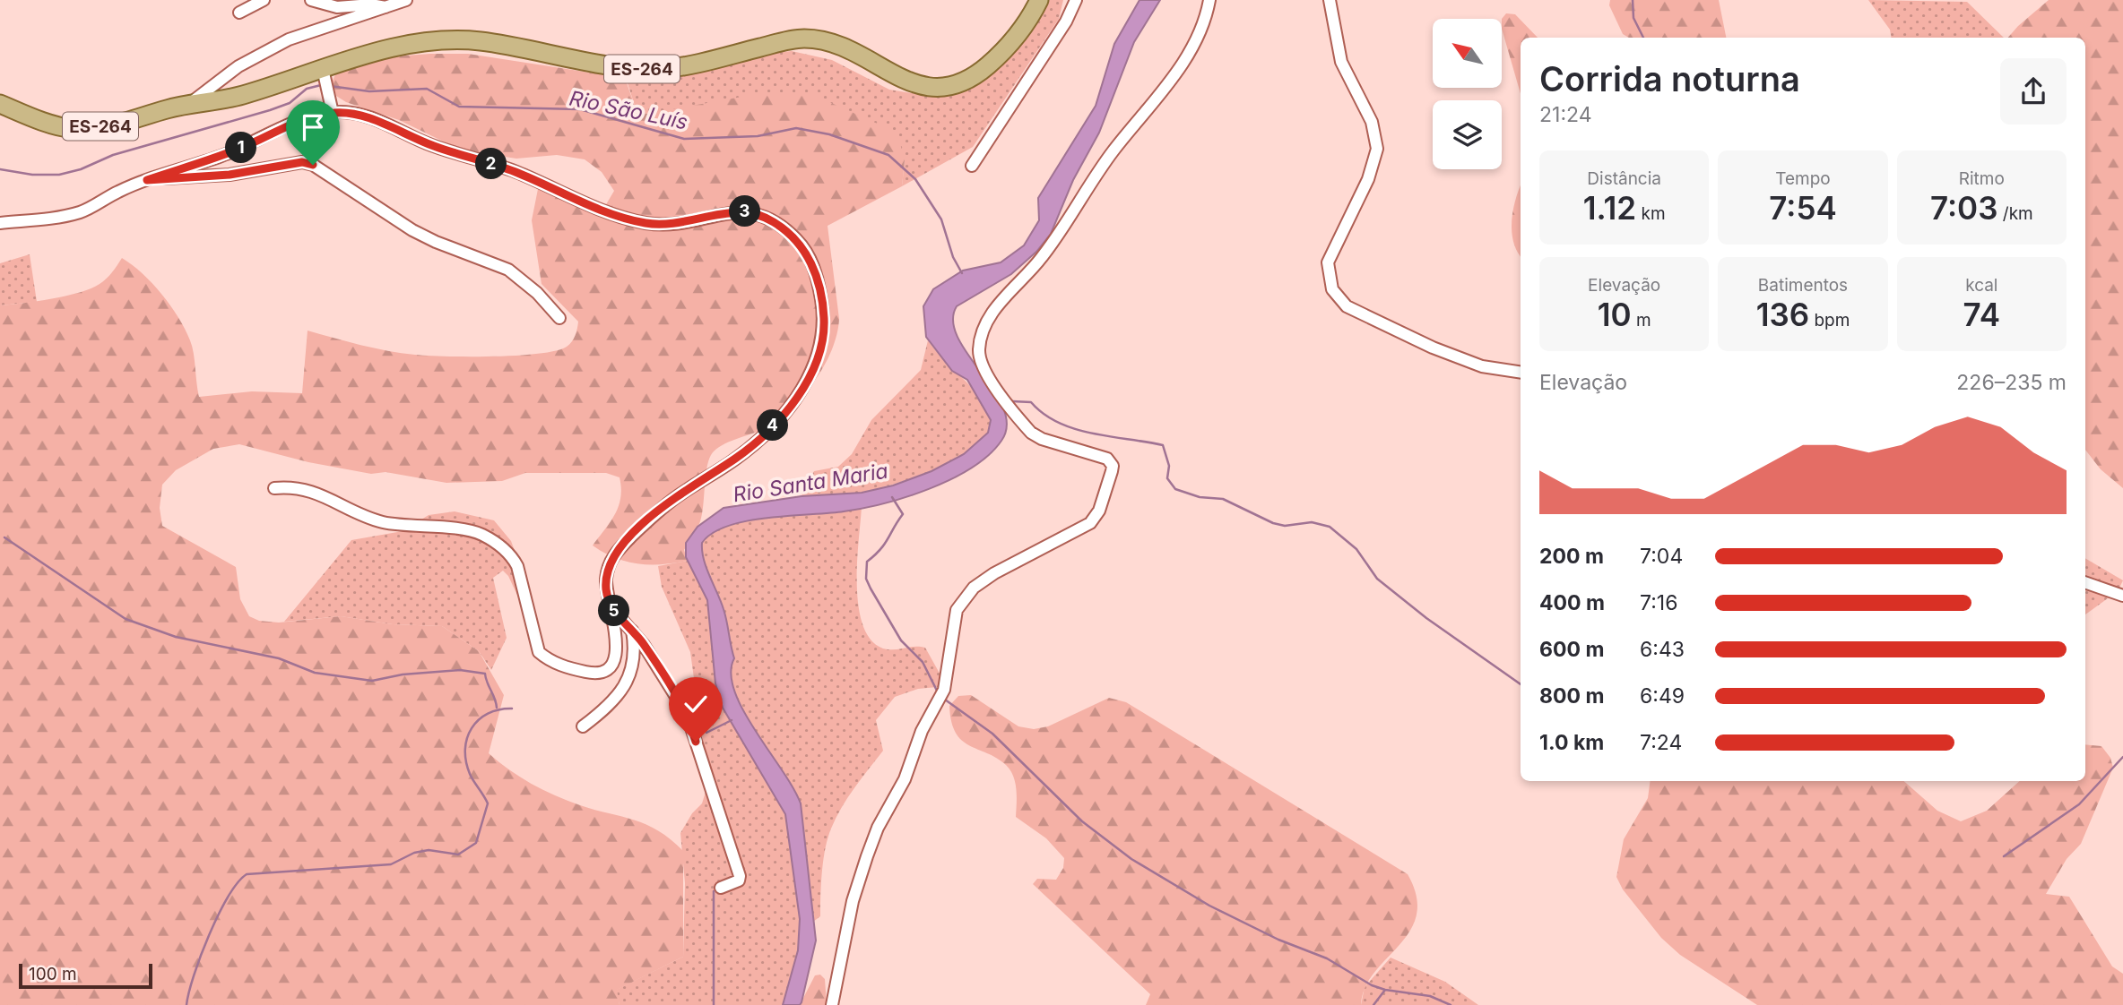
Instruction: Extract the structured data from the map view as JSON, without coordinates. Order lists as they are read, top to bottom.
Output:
{
  "streets": {
    "main road": ["ES-264"]
  },
  "water": ["Rio São Luís", "Rio Santa Maria"],
  "scale_bar": "100 m",
  "north": "top left",
  "page": {
    "heading": ["Corrida noturna", "21:24"],
    "pins": [
      "1",
      "2",
      "3",
      "4",
      "5"
    ],
    "stats": [
      ["Distância", "1.12 km"],
      ["Tempo", "7:54"],
      ["Ritmo", "7:03 /km"],
      ["Elevação", "10 m"],
      ["Batimentos", "136 bpm"],
      ["kcal", "74"]
    ],
    "chart": ["Elevação", "226–235 m"],
    "list": [
      {
        "name": "200 m",
        "note": "7:04"
      },
      {
        "name": "400 m",
        "note": "7:16"
      },
      {
        "name": "600 m",
        "note": "6:43"
      },
      {
        "name": "800 m",
        "note": "6:49"
      },
      {
        "name": "1.0 km",
        "note": "7:24"
      }
    ],
    "scale": "100 m"
  }
}
